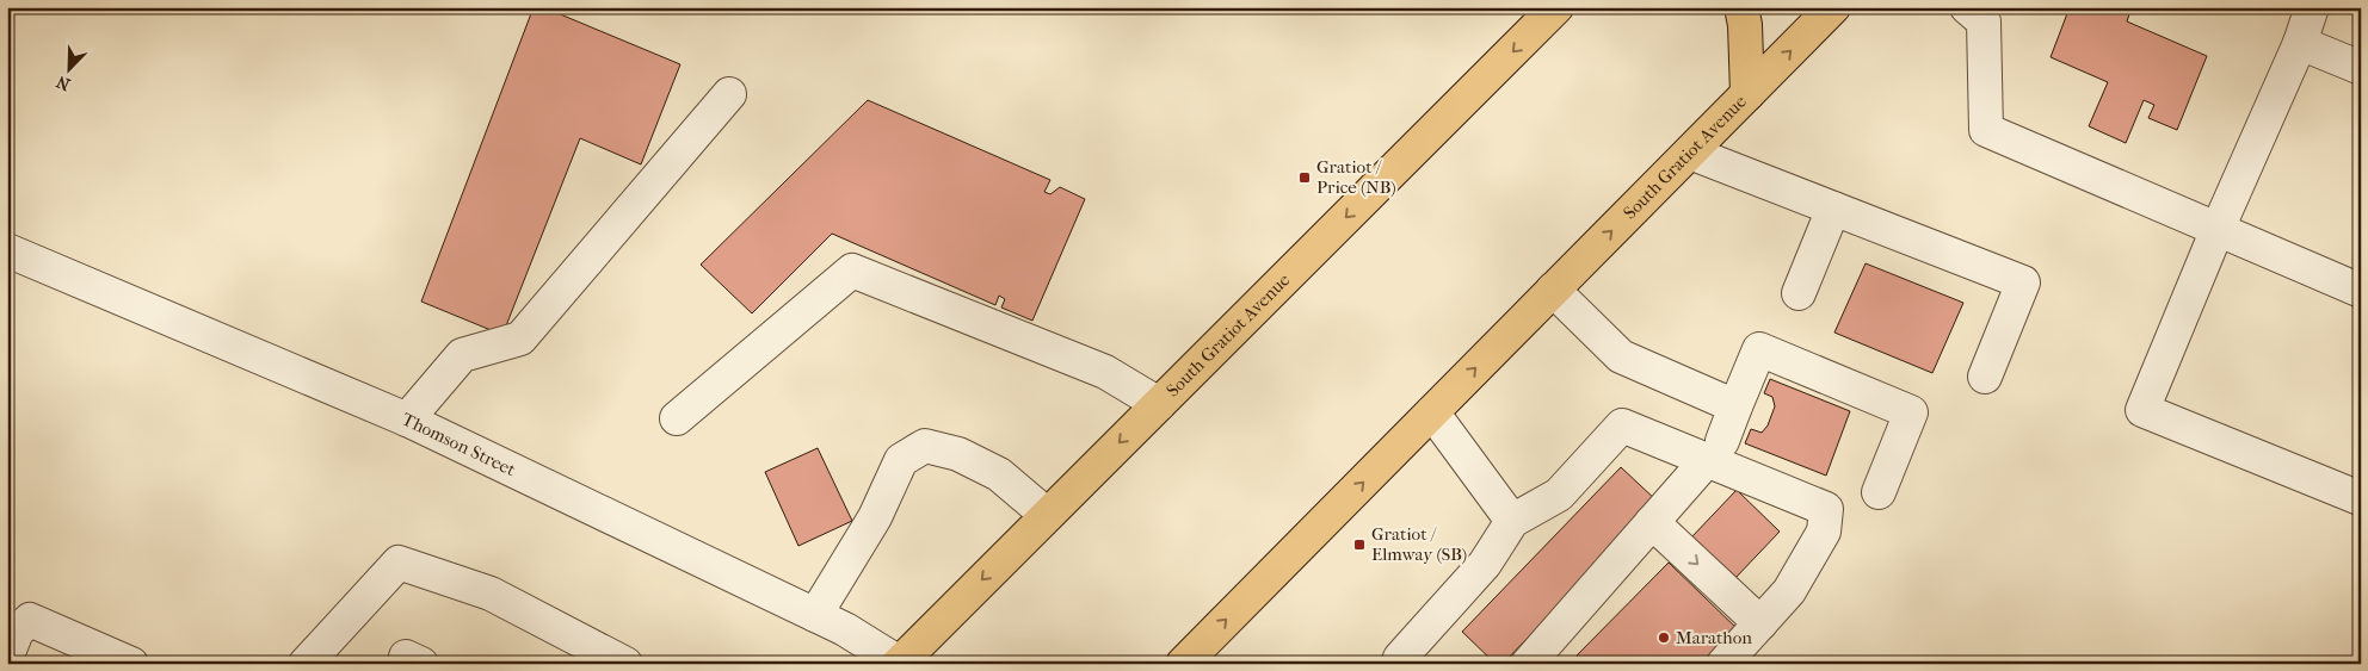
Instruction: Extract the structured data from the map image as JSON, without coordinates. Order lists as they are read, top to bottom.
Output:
{
  "streets": {
    "main road": ["South Gratiot Avenue"],
    "street": ["Thomson Street"]
  },
  "crossings": [
    ["South Gratiot Avenue", "Thomson Street"]
  ],
  "places": {
    "transit": ["Gratiot / Price (NB)", "Gratiot / Elmway (SB)"],
    "other": ["Marathon"]
  },
  "north": "bottom left"
}
